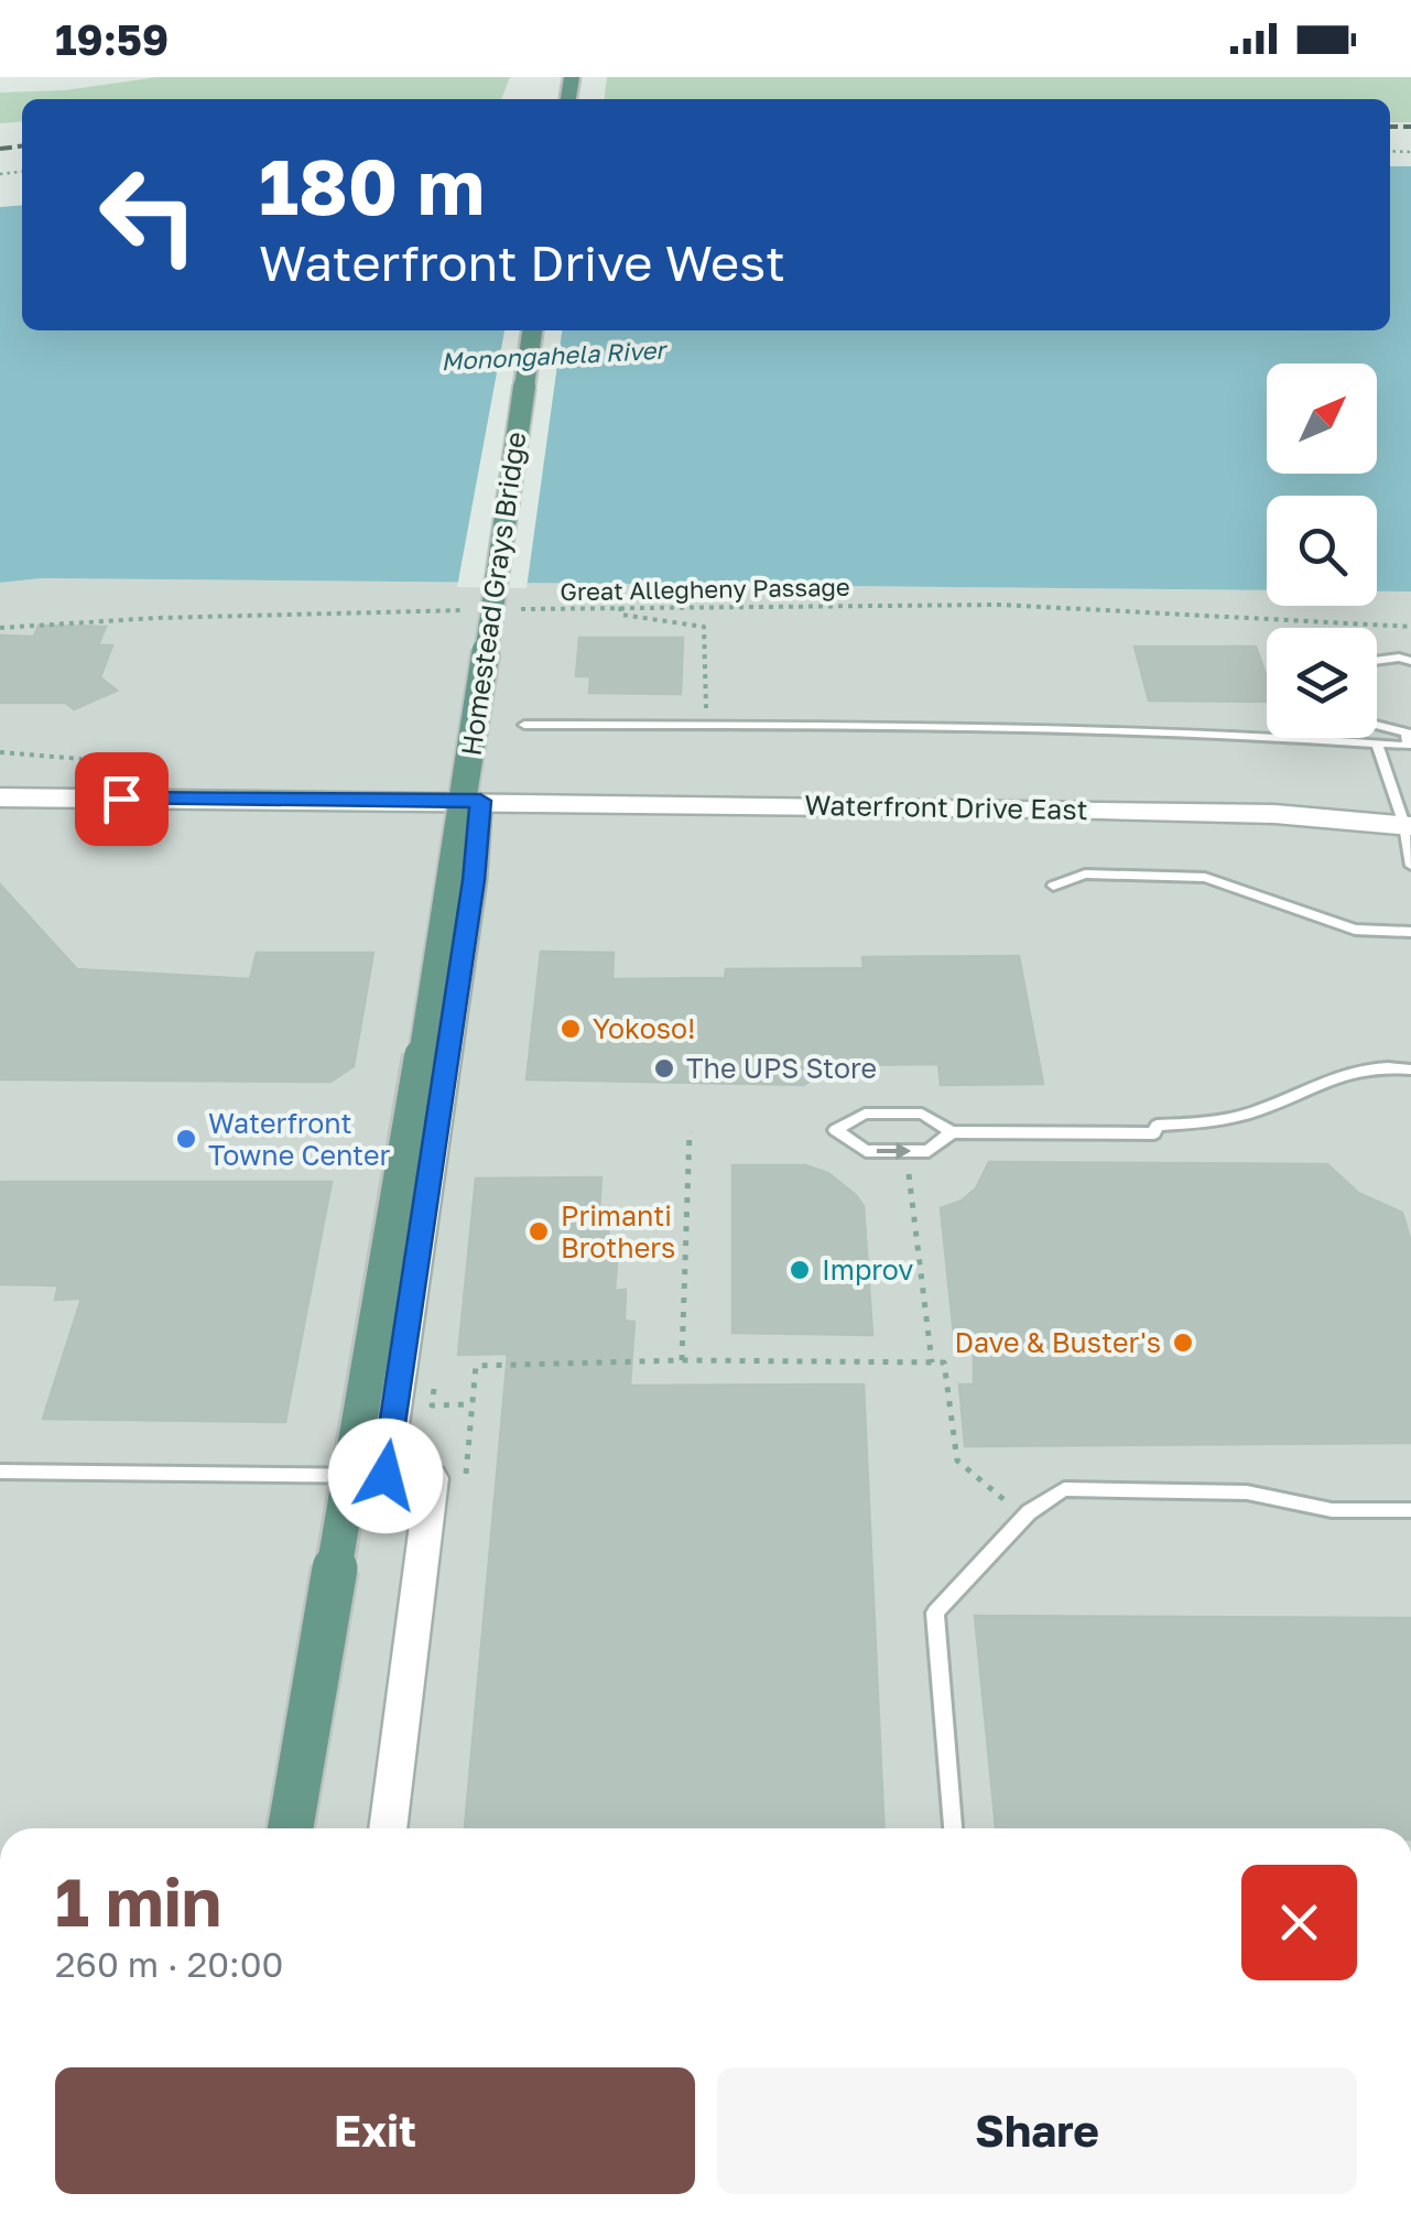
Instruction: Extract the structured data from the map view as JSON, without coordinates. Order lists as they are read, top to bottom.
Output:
{
  "streets": {
    "main road": ["Homestead Grays Bridge"],
    "street": ["Waterfront Drive East"],
    "path": ["Great Allegheny Passage"]
  },
  "water": ["Monongahela River"],
  "places": [
    "Yokoso!",
    "The UPS Store",
    "Waterfront Towne Center",
    "Primanti Brothers",
    "Improv",
    "Dave & Buster's"
  ],
  "north": "top right",
  "page": {
    "status": "19:59",
    "turn": ["180 m", "Waterfront Drive West"],
    "heading": ["1 min", "260 m · 20:00"],
    "buttons": ["Exit", "Share"]
  }
}
